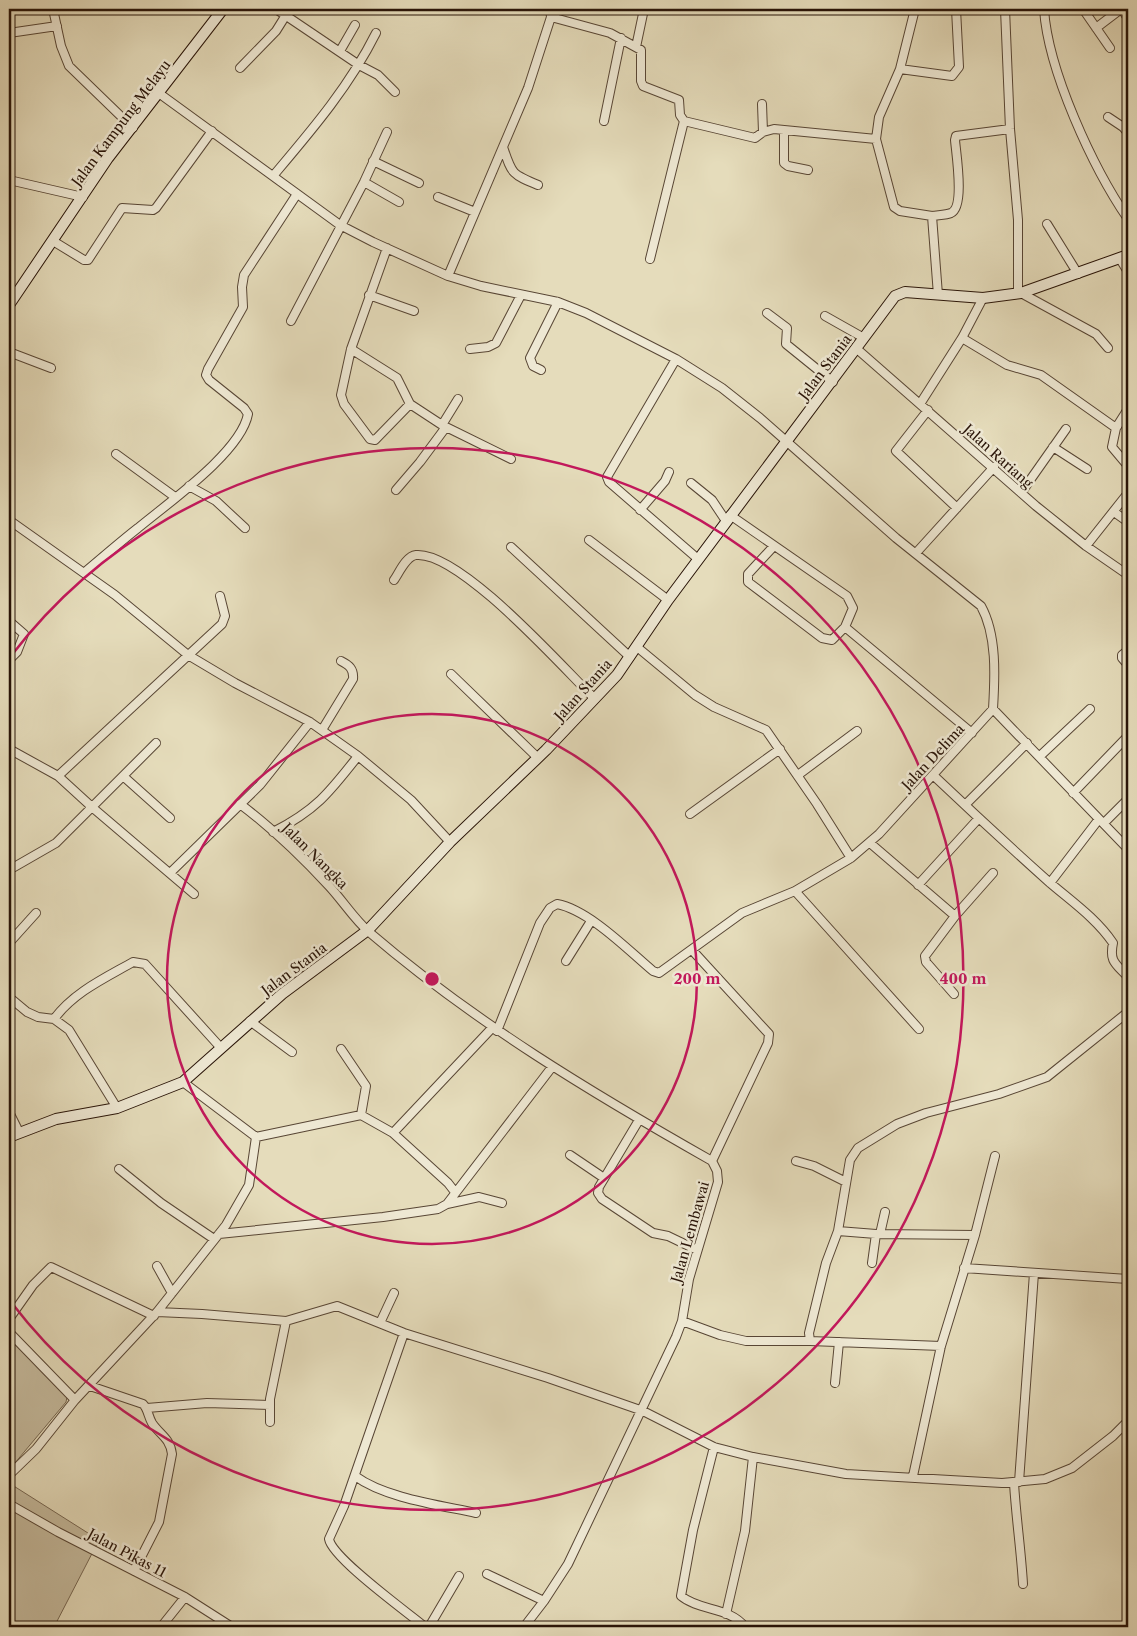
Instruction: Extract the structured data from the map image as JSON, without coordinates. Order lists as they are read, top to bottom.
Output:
{
  "streets": {
    "street": [
      "Jalan Kampung Melayu",
      "Jalan Stania",
      "Jalan Rariang",
      "Jalan Delima",
      "Jalan Nangka",
      "Jalan Lembawai",
      "Jalan Pikas 11"
    ]
  },
  "crossings": [
    ["Jalan Stania", "Jalan Rariang"],
    ["Jalan Stania", "Jalan Nangka"]
  ],
  "rings": ["200 m", "400 m"]
}
